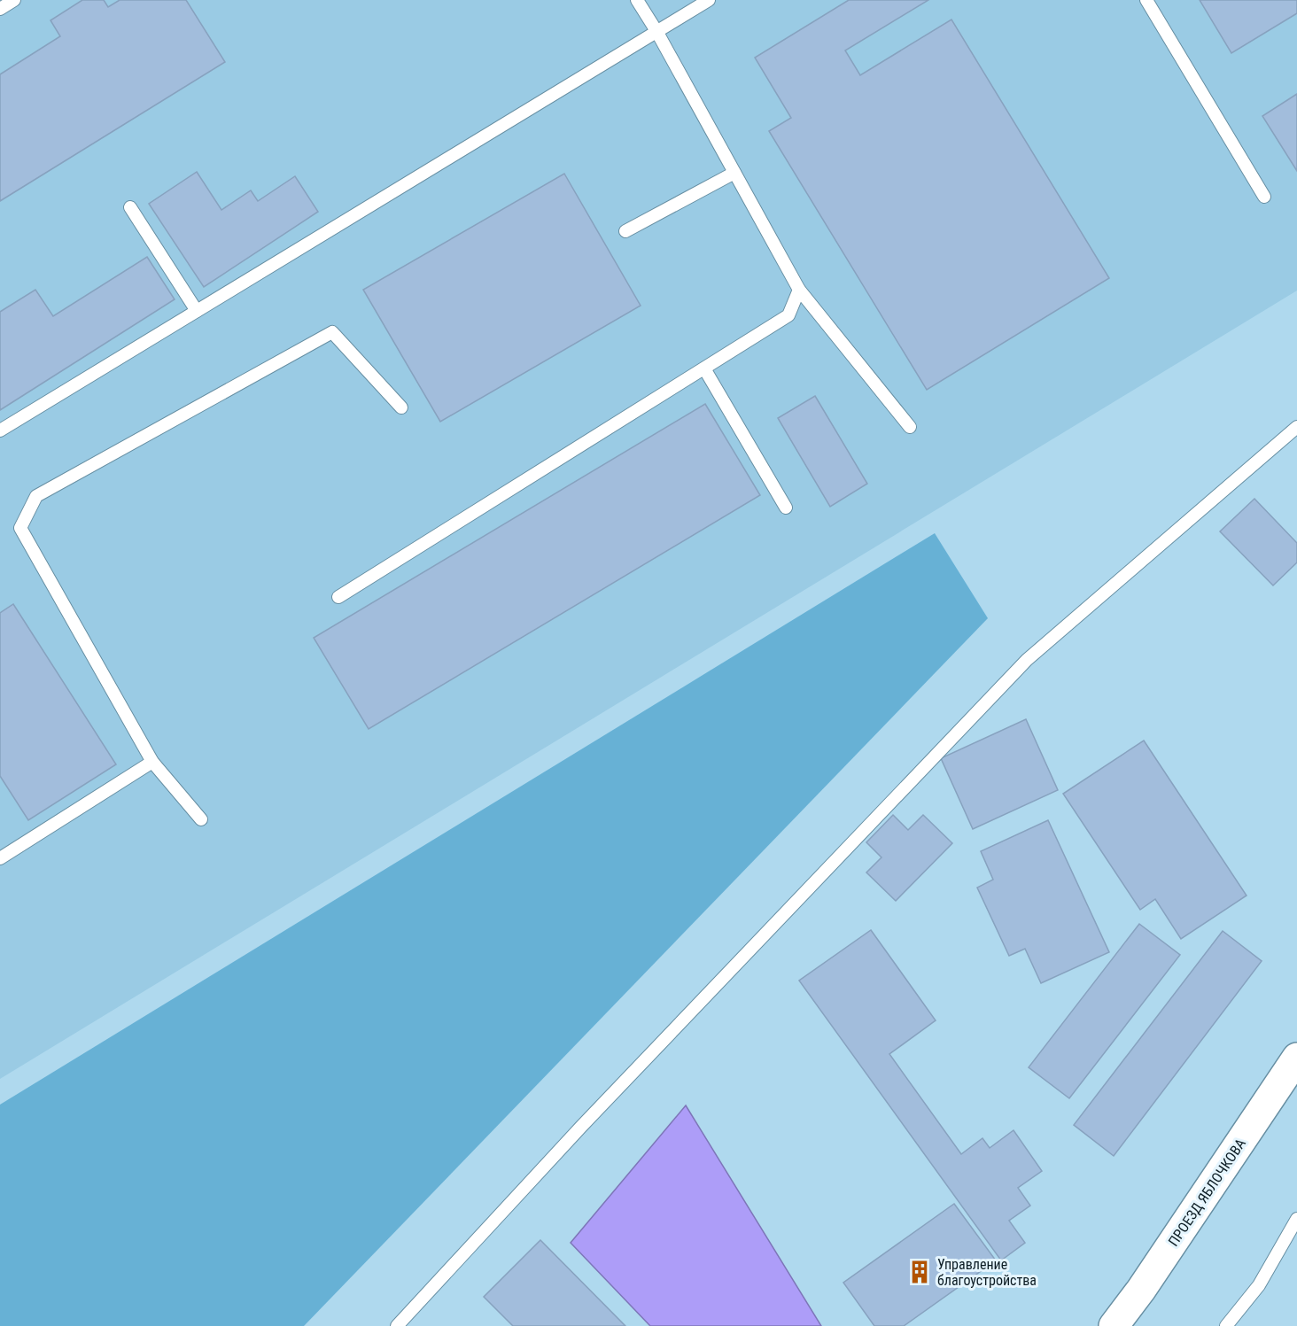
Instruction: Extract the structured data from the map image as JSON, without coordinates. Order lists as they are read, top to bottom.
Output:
{
  "streets": {
    "main road": ["ПРОЕЗД ЯБЛОЧКОВА"]
  },
  "places": {
    "building": ["Управление благоустройства"]
  }
}
